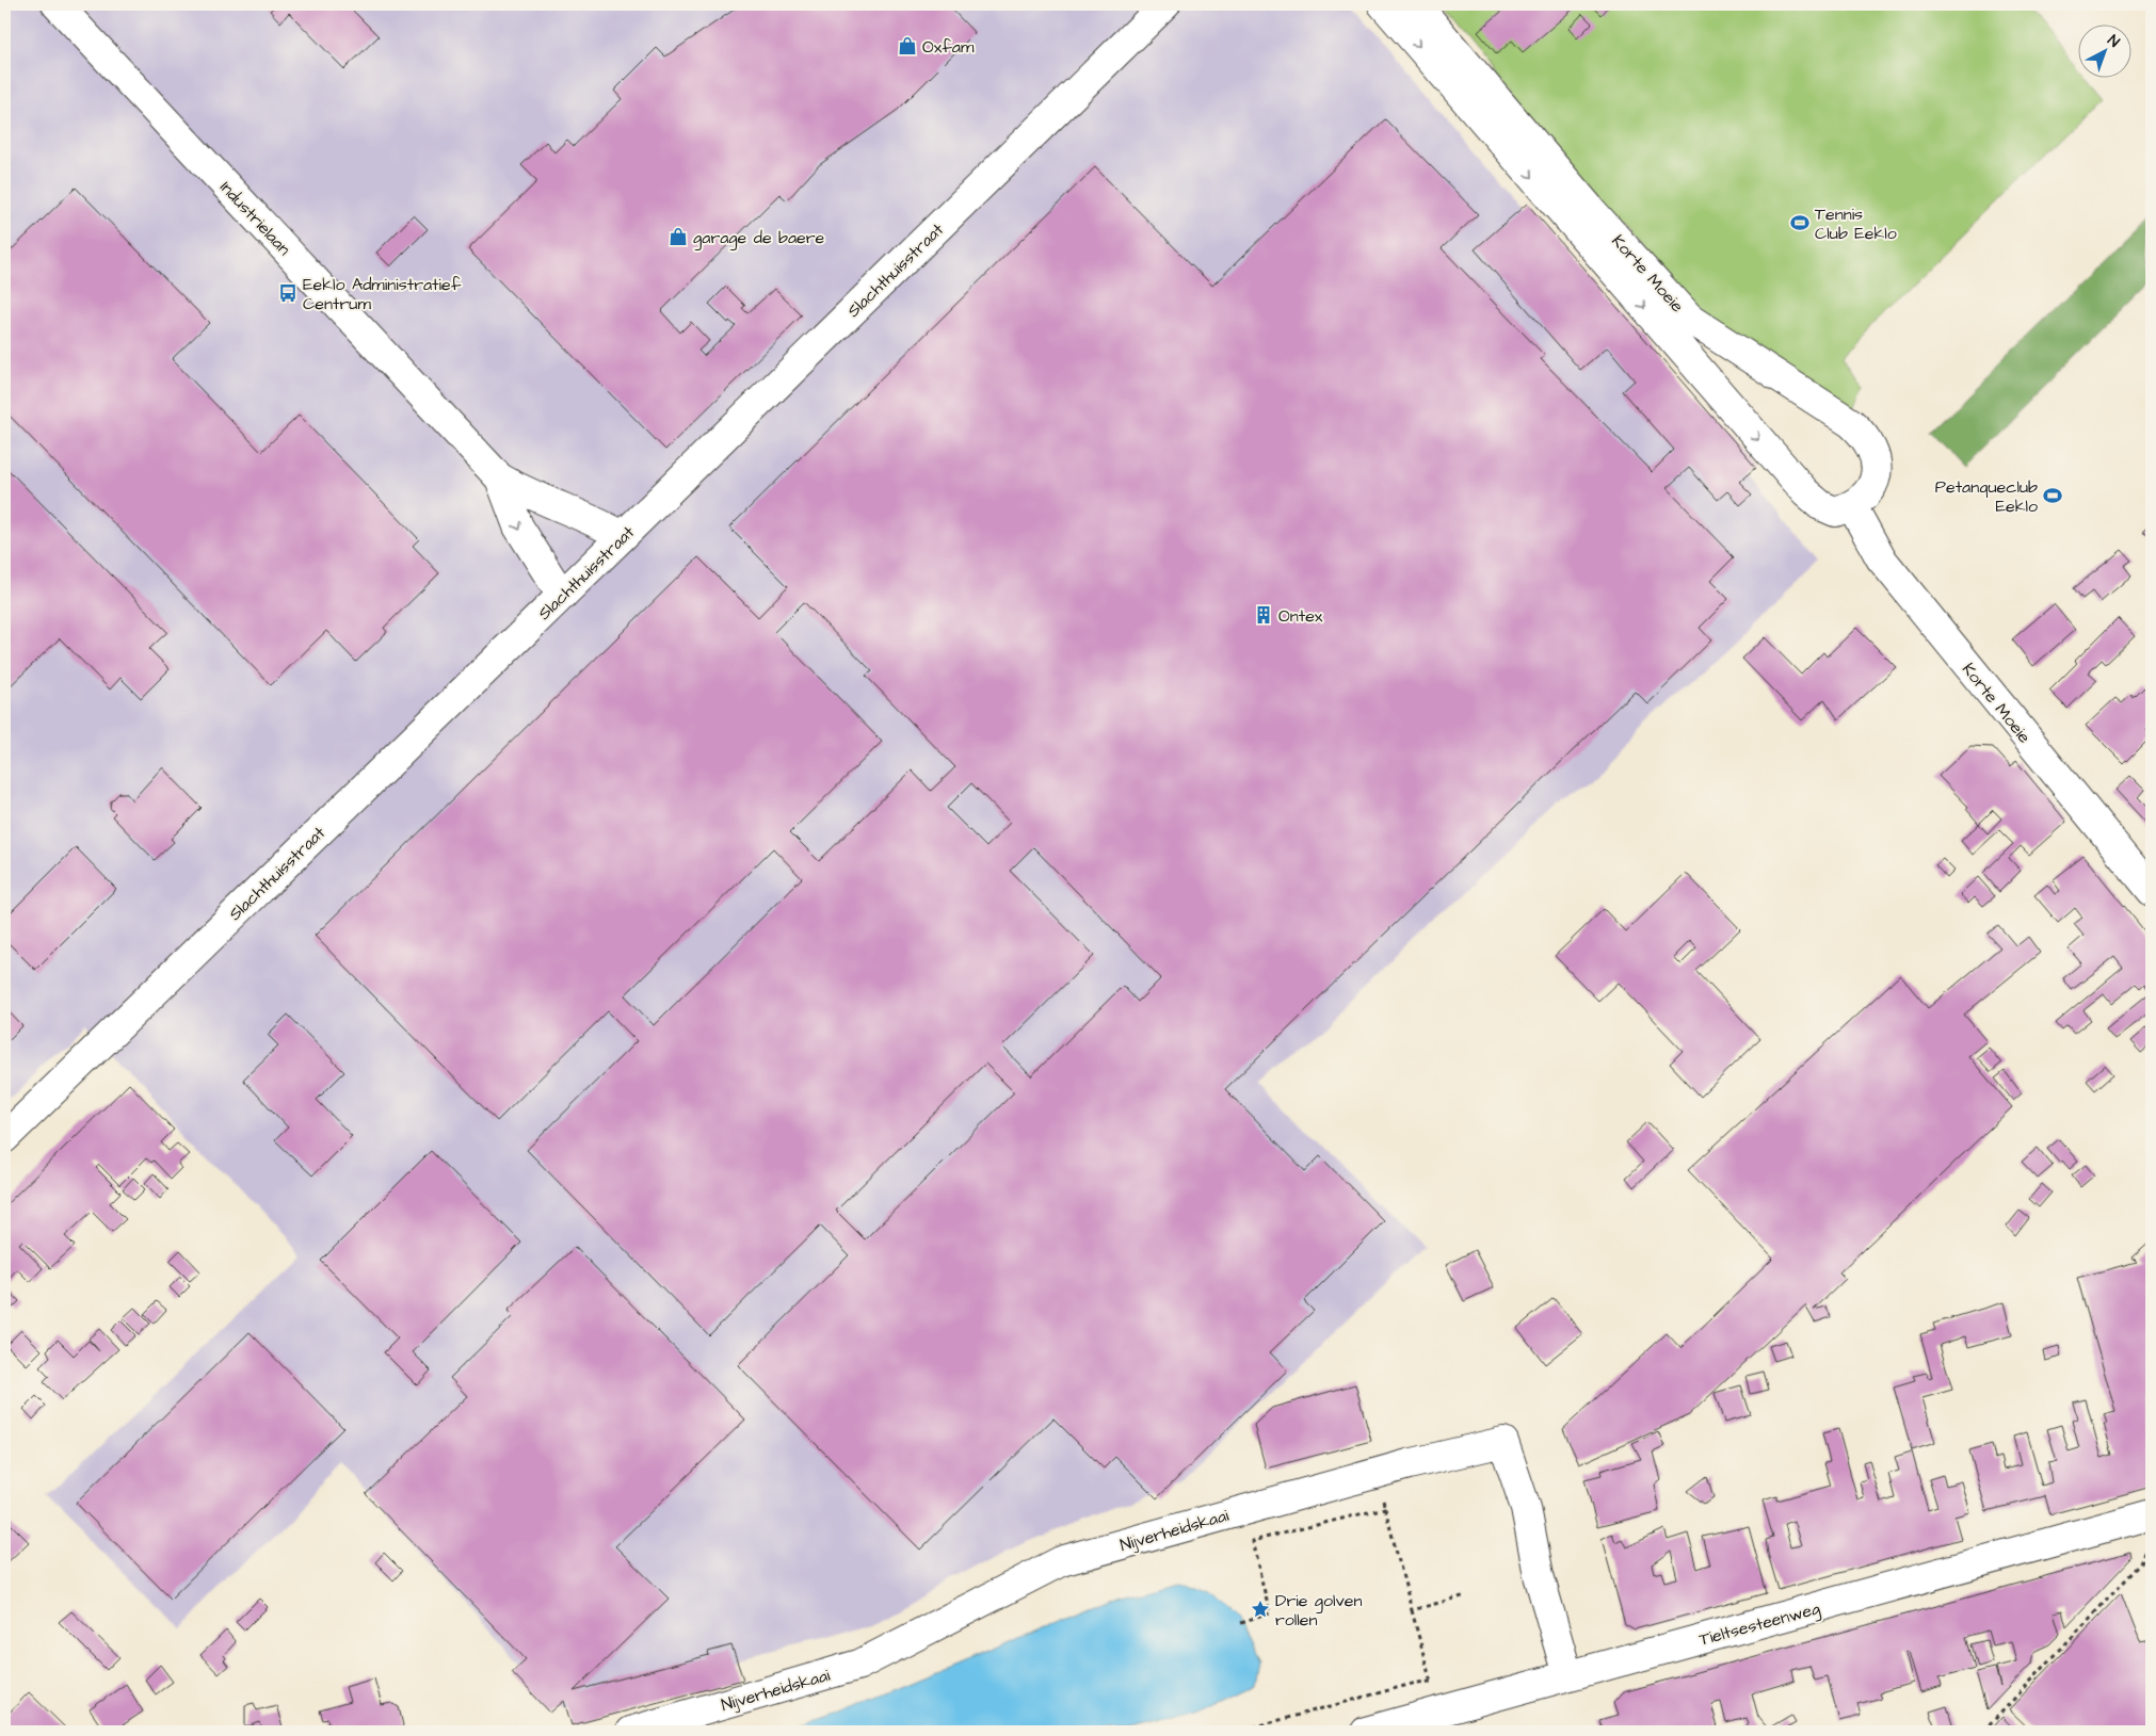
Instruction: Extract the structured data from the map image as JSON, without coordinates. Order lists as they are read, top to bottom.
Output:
{
  "streets": {
    "street": [
      "Industrielaan",
      "Slachthuisstraat",
      "Korte Moeie",
      "Nijverheidskaai",
      "Tieltsesteenweg"
    ]
  },
  "crossings": [
    ["Industrielaan", "Slachthuisstraat"],
    ["Nijverheidskaai", "Tieltsesteenweg"]
  ],
  "places": {
    "shop": ["Oxfam", "garage de baere"],
    "sports": ["Tennis Club Eeklo", "Petanqueclub Eeklo"],
    "bus stop": ["Eeklo Administratief Centrum"],
    "building": ["Ontex"],
    "place": ["Drie golven rollen"]
  },
  "north": "top right"
}
